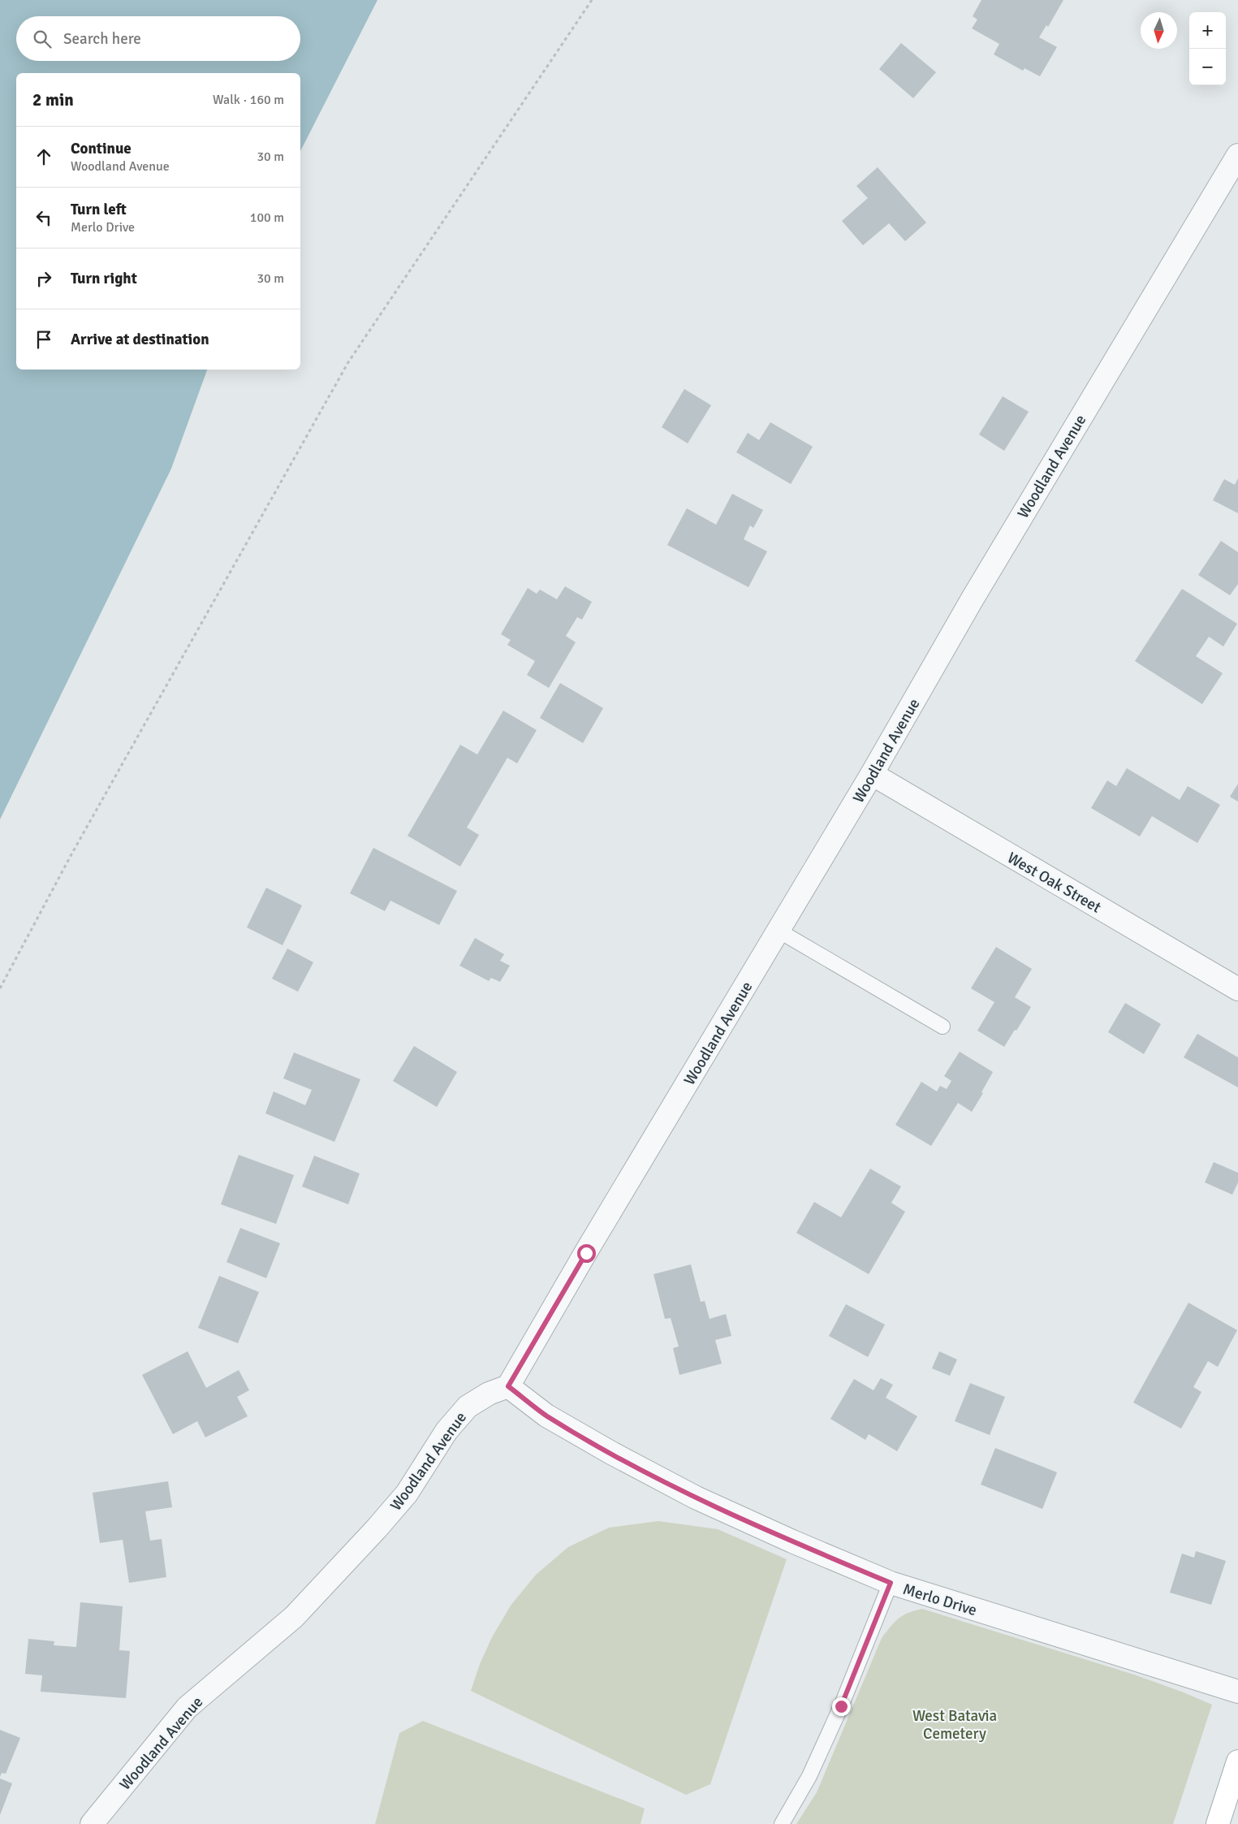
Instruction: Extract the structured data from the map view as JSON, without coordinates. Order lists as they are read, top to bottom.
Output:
{
  "streets": {
    "street": ["Woodland Avenue", "West Oak Street", "Merlo Drive"]
  },
  "crossings": [
    ["Woodland Avenue", "West Oak Street"],
    ["Woodland Avenue", "Merlo Drive"]
  ],
  "parks": ["West Batavia Cemetery"],
  "north": "bottom",
  "page": {
    "map_buttons": ["+", "−"],
    "search": "Search here",
    "heading": ["2 min", "Walk · 160 m"],
    "list": [
      ["Continue", "Woodland Avenue", "30 m"],
      ["Turn left", "Merlo Drive", "100 m"],
      ["Turn right", "30 m"],
      "Arrive at destination"
    ]
  }
}
